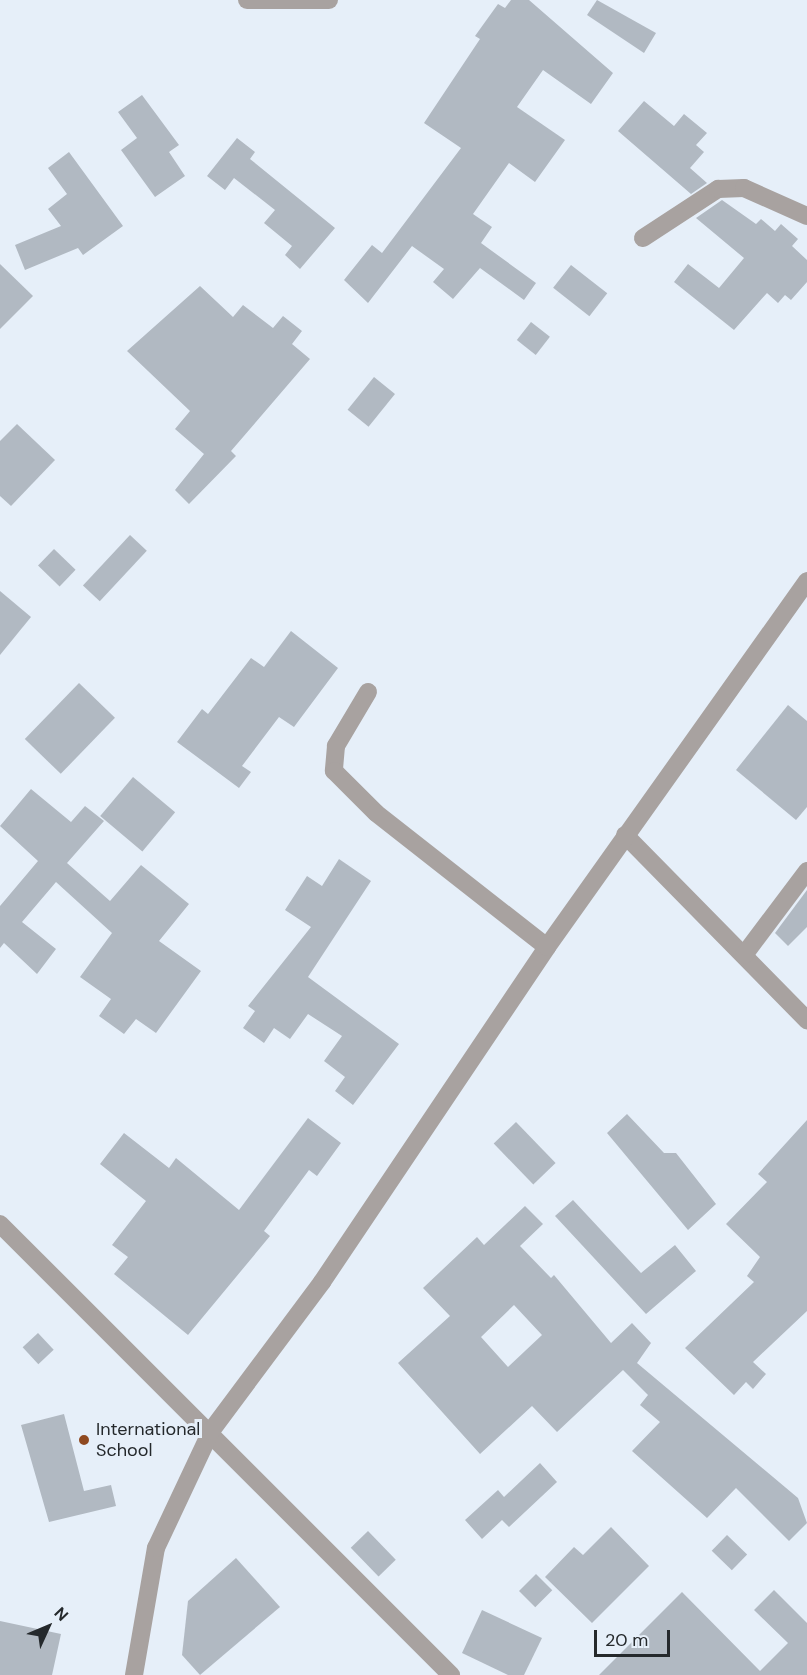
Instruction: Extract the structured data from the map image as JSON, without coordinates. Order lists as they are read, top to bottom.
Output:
{
  "places": ["International School"],
  "scale_bar": "20 m",
  "north": "top right"
}
